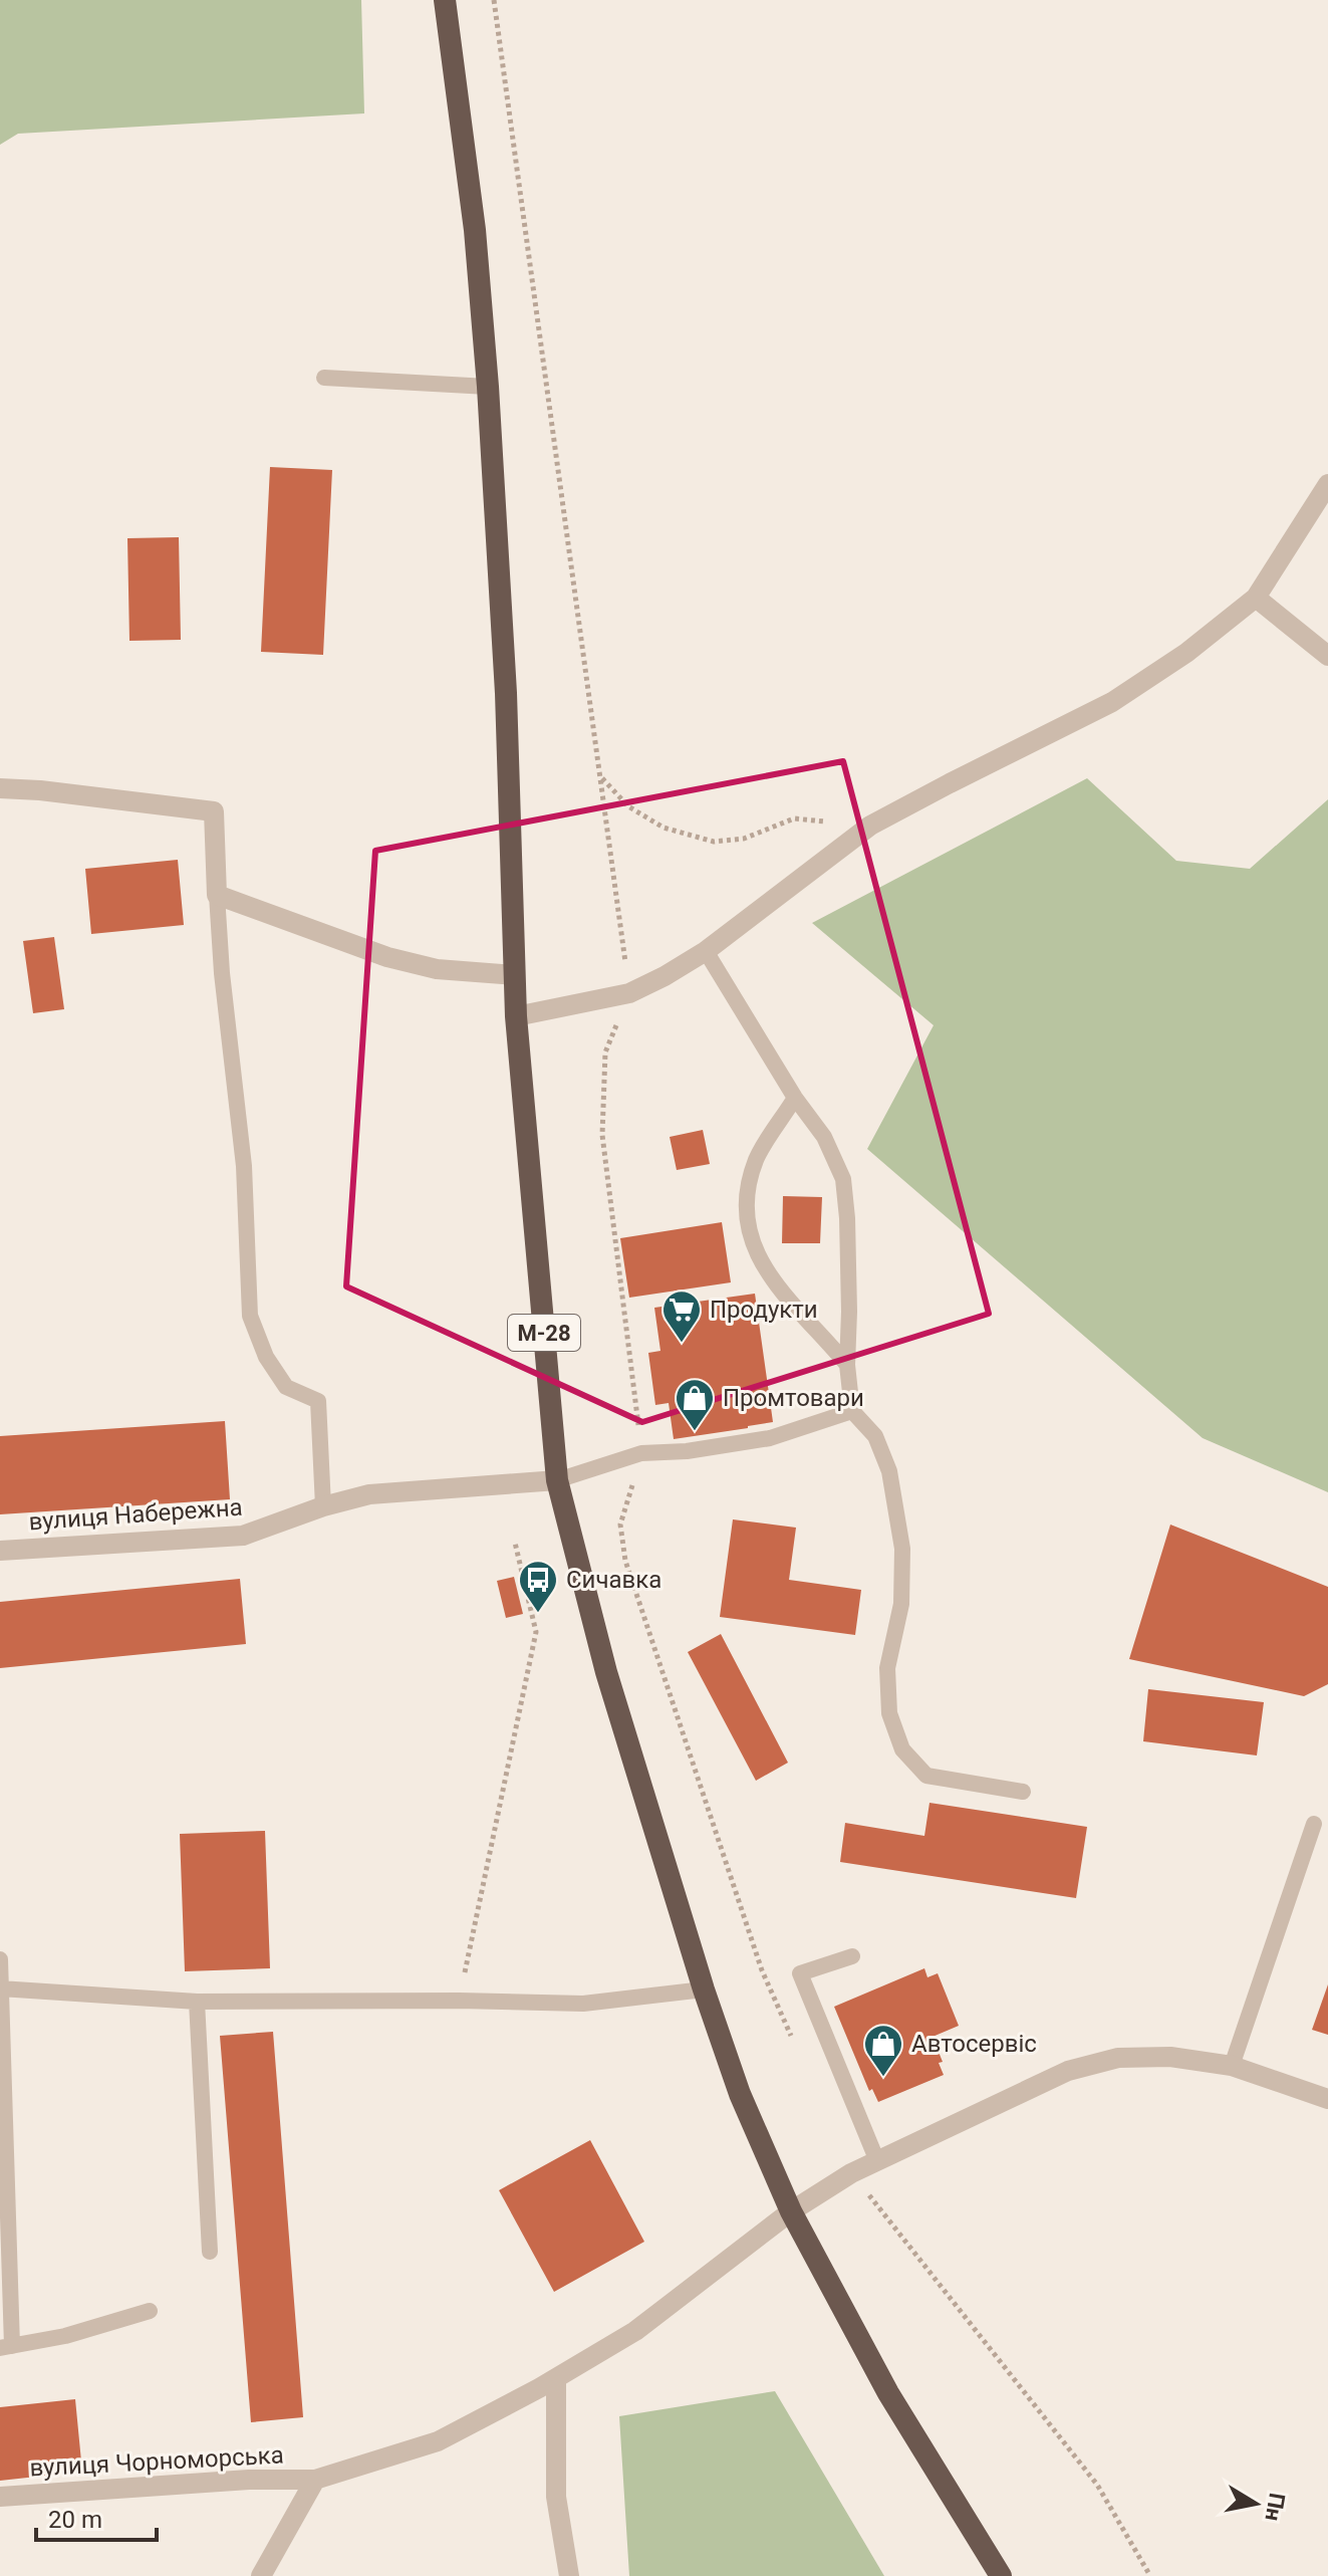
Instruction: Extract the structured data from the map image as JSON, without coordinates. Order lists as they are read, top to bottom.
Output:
{
  "streets": {
    "highway": ["М-28"],
    "street": ["вулиця Набережна", "вулиця Чорноморська"]
  },
  "crossings": [
    ["М-28", "вулиця Набережна"],
    ["М-28", "вулиця Чорноморська"]
  ],
  "places": {
    "supermarket": ["Продукти"],
    "shop": ["Промтовари", "Автосервіс"],
    "bus stop": ["Сичавка"]
  },
  "scale_bar": "20 m",
  "north": "right"
}
